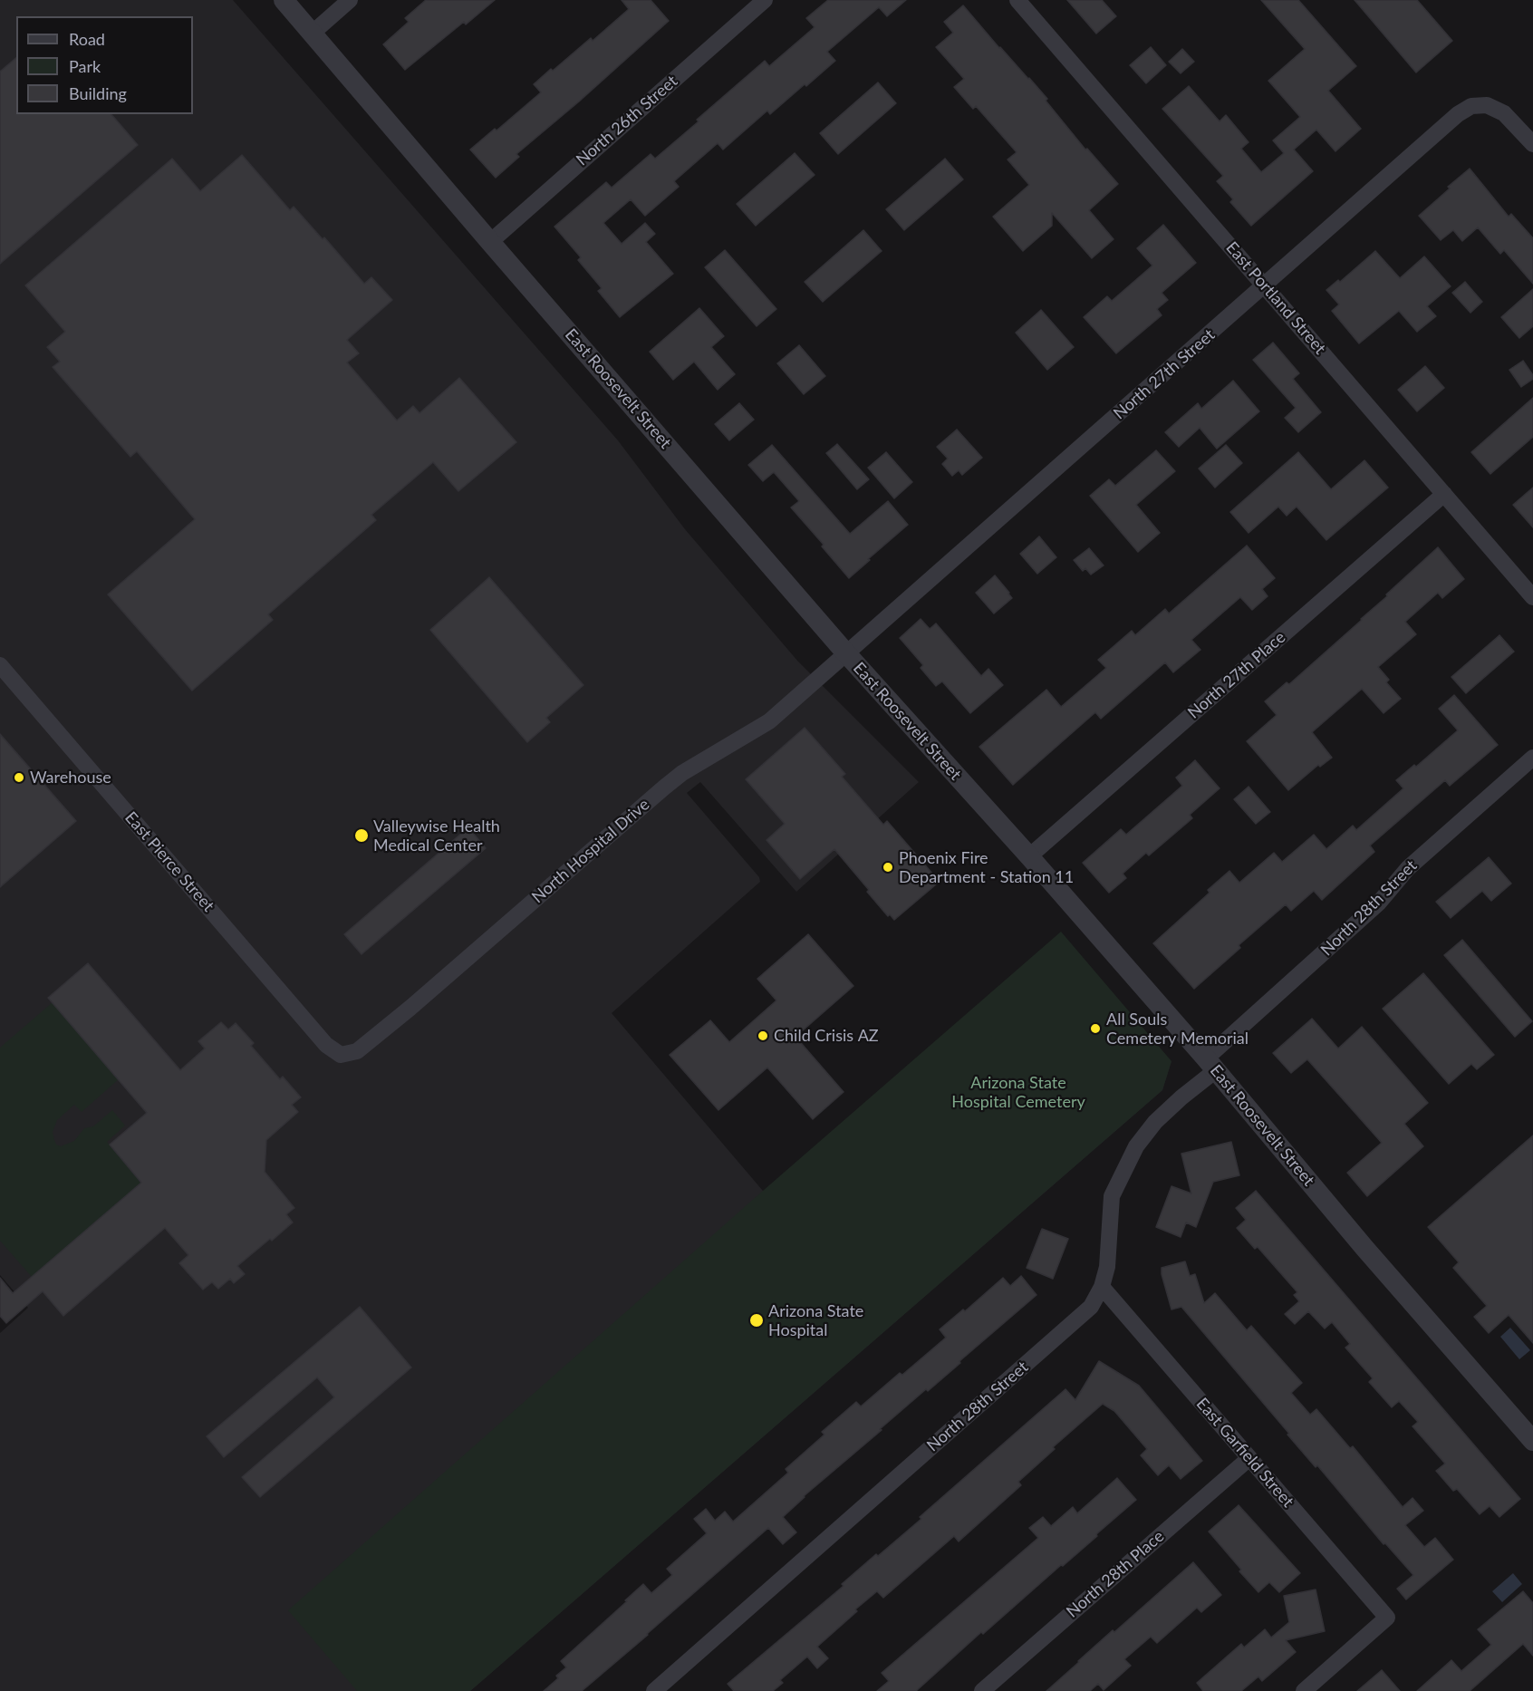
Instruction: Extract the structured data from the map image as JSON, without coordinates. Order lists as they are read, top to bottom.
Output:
{
  "streets": {
    "street": [
      "North 26th Street",
      "East Portland Street",
      "North 27th Street",
      "East Roosevelt Street",
      "North 27th Place",
      "North Hospital Drive",
      "East Pierce Street",
      "North 28th Street",
      "East Garfield Street",
      "North 28th Place"
    ]
  },
  "crossings": [
    ["North 26th Street", "East Roosevelt Street"],
    ["East Portland Street", "North 27th Street"],
    ["East Portland Street", "North 27th Place"],
    ["North 27th Street", "East Roosevelt Street"],
    ["North 27th Street", "North Hospital Drive"],
    ["East Roosevelt Street", "North 27th Place"],
    ["East Roosevelt Street", "North Hospital Drive"],
    ["East Roosevelt Street", "North 28th Street"],
    ["North Hospital Drive", "East Pierce Street"],
    ["North 28th Street", "East Garfield Street"],
    ["East Garfield Street", "North 28th Place"]
  ],
  "parks": ["Arizona State Hospital Cemetery"],
  "places": [
    "Warehouse",
    "Valleywise Health Medical Center",
    "Phoenix Fire Department - Station 11",
    "All Souls Cemetery Memorial",
    "Child Crisis AZ",
    "Arizona State Hospital"
  ],
  "legend": ["Road", "Park", "Building"]
}
